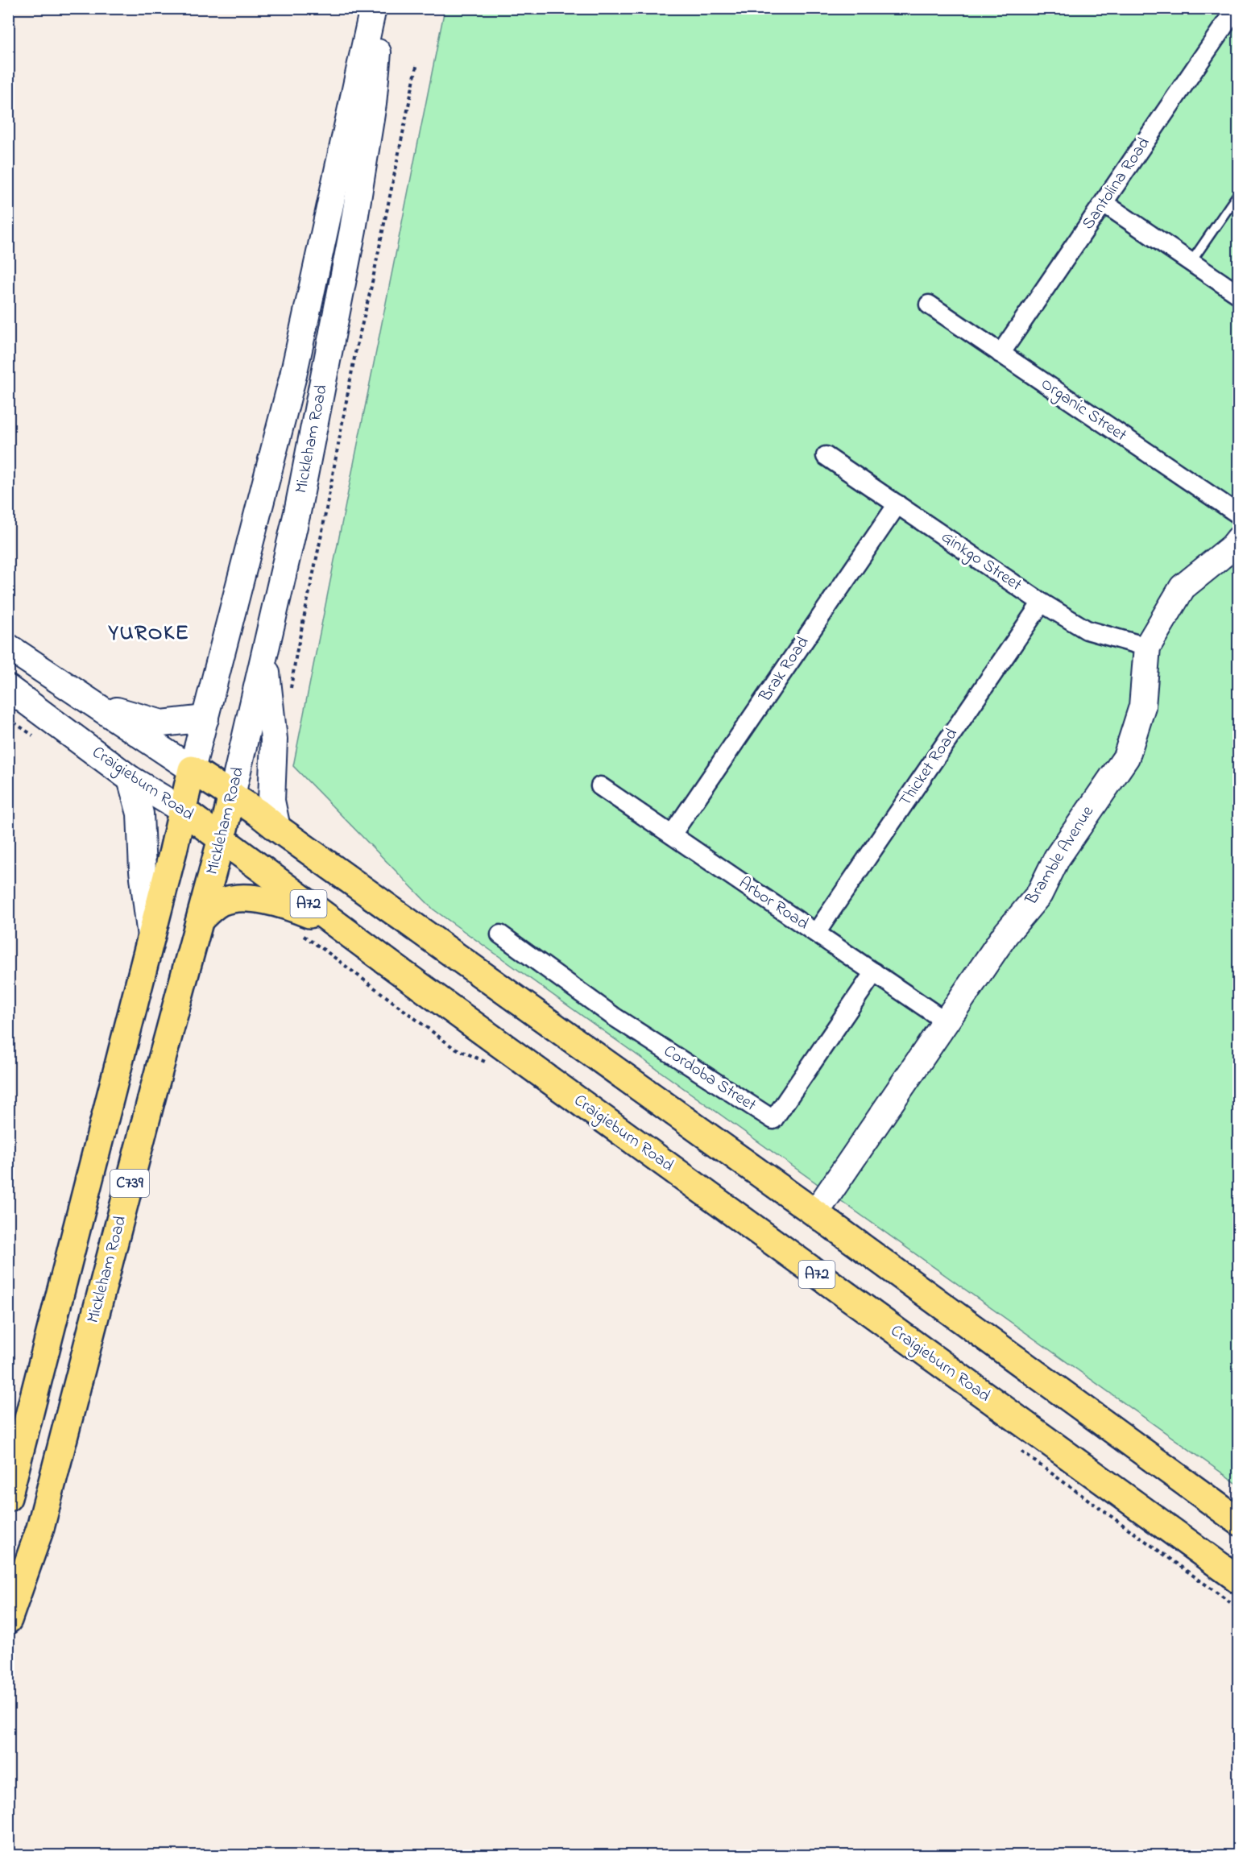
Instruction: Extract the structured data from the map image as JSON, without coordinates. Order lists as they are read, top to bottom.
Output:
{
  "streets": {
    "main road": [
      "Mickleham Road",
      "Craigieburn Road",
      "Bramble Avenue",
      "A72",
      "C739"
    ],
    "street": [
      "Santolina Road",
      "Organic Street",
      "Ginkgo Street",
      "Brak Road",
      "Thicket Road",
      "Arbor Road",
      "Cordoba Street"
    ]
  },
  "crossings": [
    ["Santolina Road", "Organic Street"],
    ["Mickleham Road", "Craigieburn Road"],
    ["Mickleham Road", "A72"],
    ["Ginkgo Street", "Brak Road"],
    ["Ginkgo Street", "Thicket Road"],
    ["Ginkgo Street", "Bramble Avenue"],
    ["Brak Road", "Arbor Road"],
    ["Thicket Road", "Arbor Road"],
    ["Bramble Avenue", "A72"],
    ["Bramble Avenue", "Arbor Road"],
    ["Arbor Road", "Cordoba Street"]
  ],
  "districts": ["YUROKE"]
}
